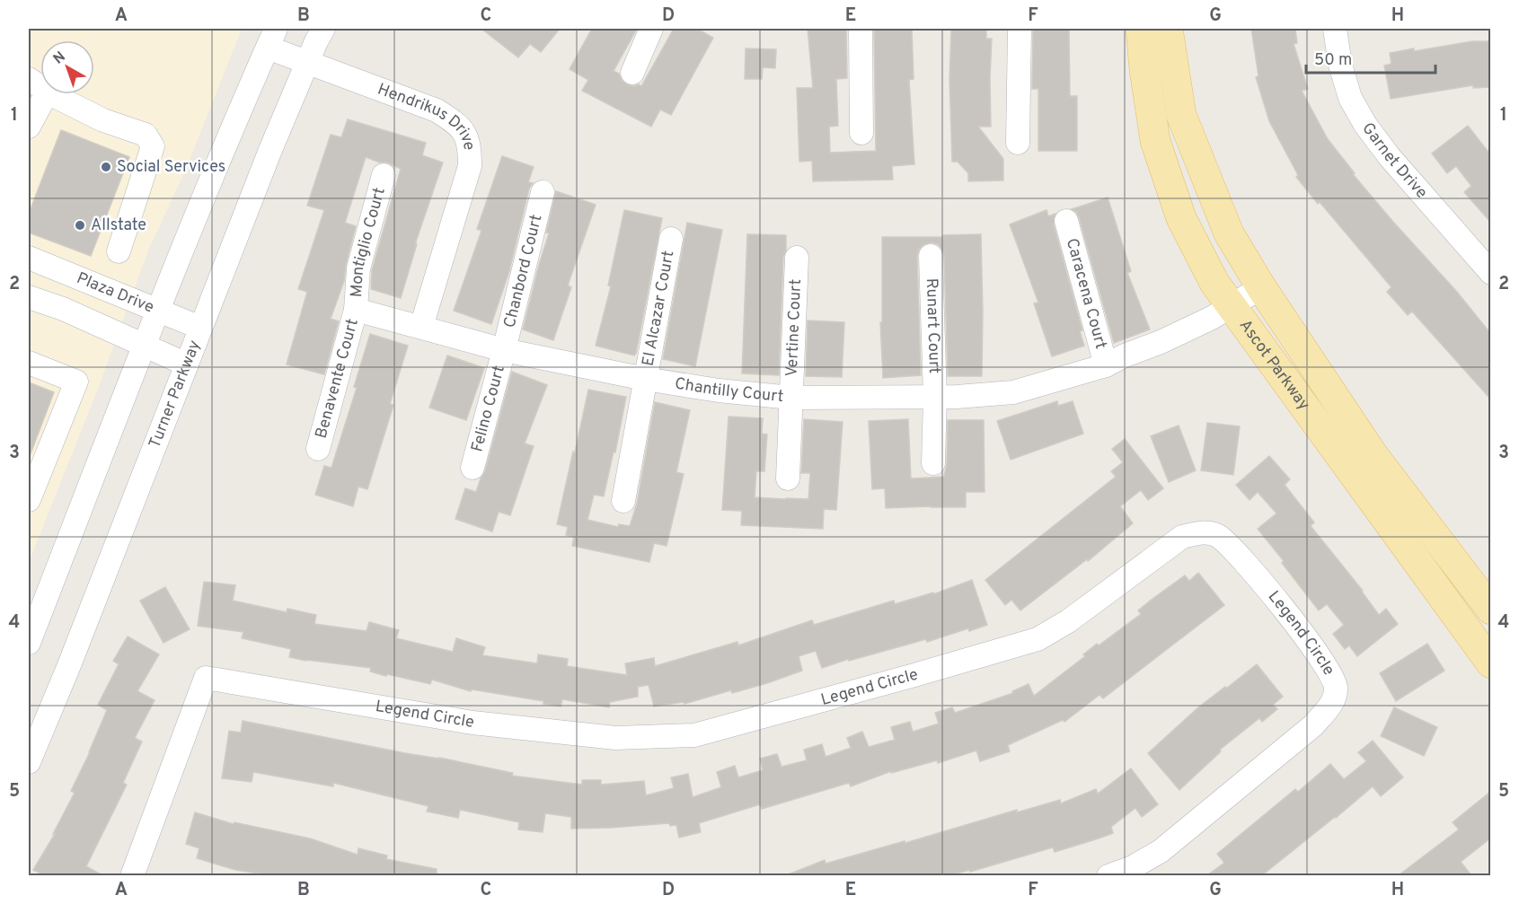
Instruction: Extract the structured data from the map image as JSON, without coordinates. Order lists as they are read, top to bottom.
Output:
{
  "streets": {
    "main road": ["Ascot Parkway"],
    "street": [
      "Hendrikus Drive",
      "Garnet Drive",
      "Montiglio Court",
      "Chanbord Court",
      "Plaza Drive",
      "Caracena Court",
      "El Alcazar Court",
      "Runart Court",
      "Vertine Court",
      "Benavente Court",
      "Chantilly Court",
      "Turner Parkway",
      "Felino Court",
      "Legend Circle"
    ]
  },
  "crossings": [
    ["Hendrikus Drive", "Chantilly Court"],
    ["Hendrikus Drive", "Turner Parkway"],
    ["Montiglio Court", "Benavente Court"],
    ["Montiglio Court", "Chantilly Court"],
    ["Chanbord Court", "Chantilly Court"],
    ["Chanbord Court", "Felino Court"],
    ["Plaza Drive", "Turner Parkway"],
    ["Caracena Court", "Chantilly Court"],
    ["El Alcazar Court", "Chantilly Court"],
    ["Runart Court", "Chantilly Court"],
    ["Vertine Court", "Chantilly Court"],
    ["Ascot Parkway", "Chantilly Court"],
    ["Benavente Court", "Chantilly Court"],
    ["Chantilly Court", "Felino Court"]
  ],
  "places": ["Social Services", "Allstate"],
  "scale_bar": "50 m",
  "north": "top left",
  "grid": {
    "columns": [
      "A",
      "B",
      "C",
      "D",
      "E",
      "F",
      "G",
      "H"
    ],
    "rows": [
      "1",
      "2",
      "3",
      "4",
      "5"
    ]
  }
}
